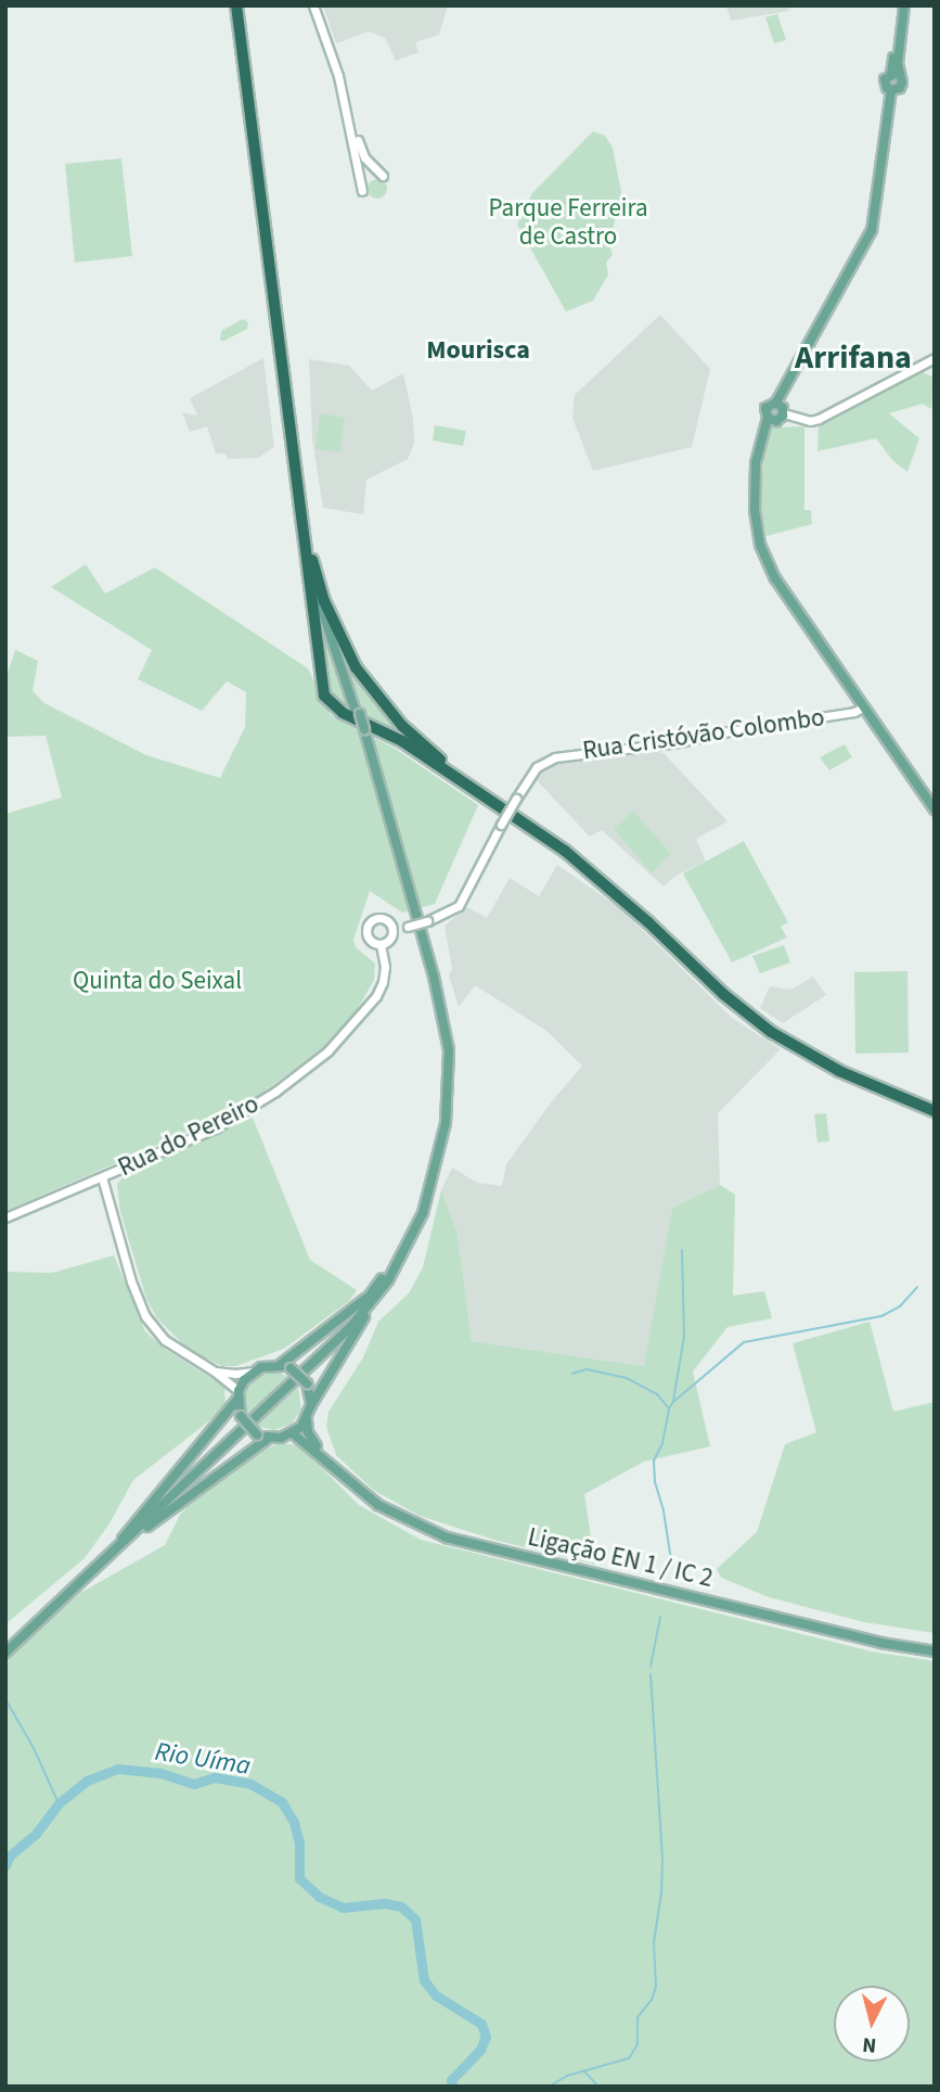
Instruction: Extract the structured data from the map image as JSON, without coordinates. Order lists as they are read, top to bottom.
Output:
{
  "streets": {
    "main road": ["Rua Cristóvão Colombo", "Rua do Pereiro", "Ligação EN 1 / IC 2"]
  },
  "crossings": [
    ["Rua Cristóvão Colombo", "Rua do Pereiro"]
  ],
  "districts": ["Mourisca", "Arrifana"],
  "water": ["Rio Uíma"],
  "parks": ["Parque Ferreira de Castro", "Quinta do Seixal"],
  "north": "bottom"
}
